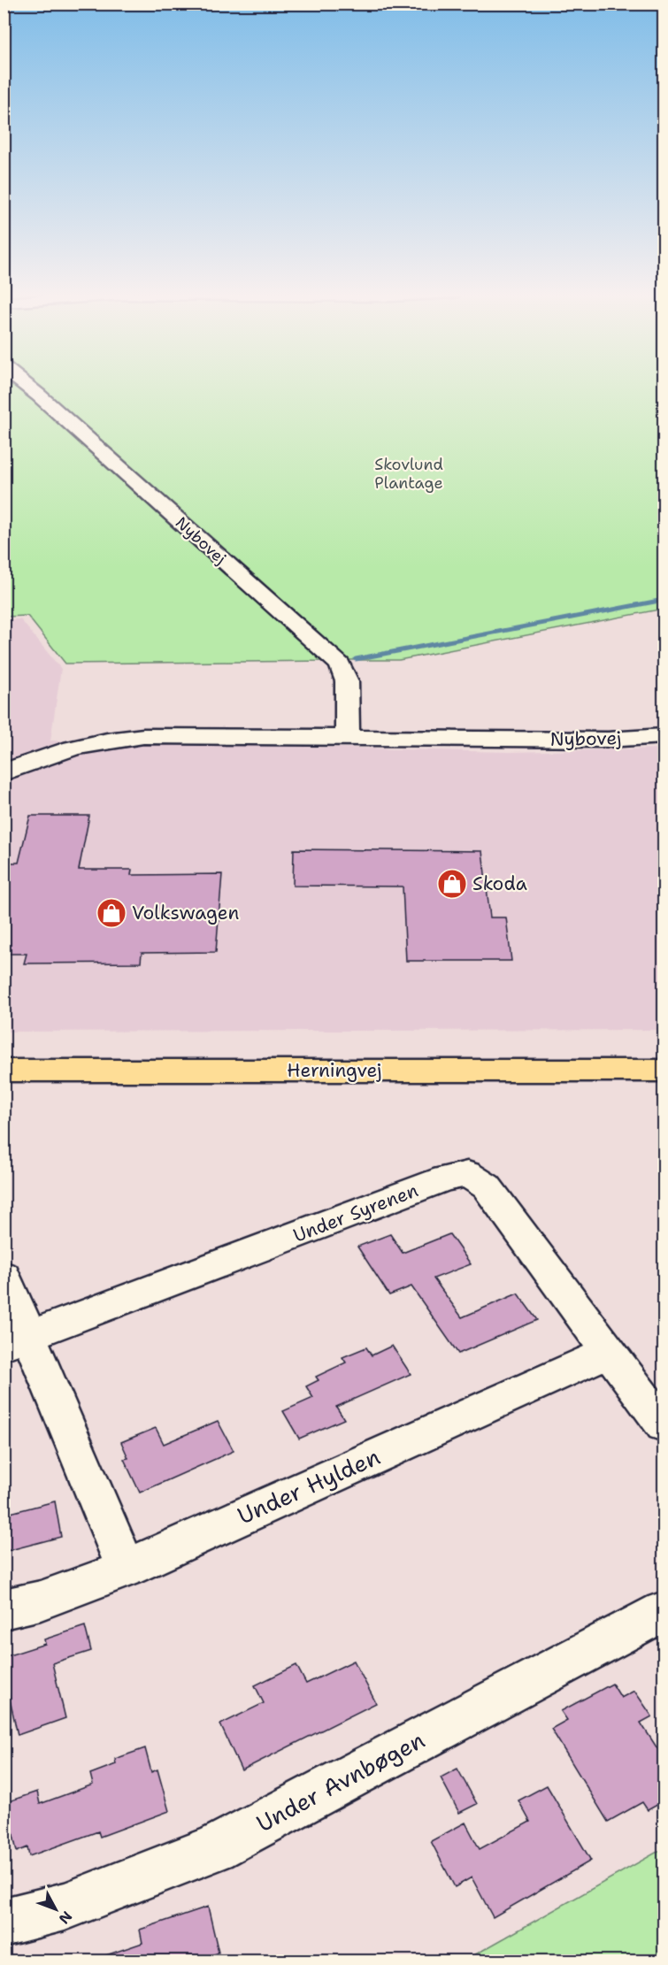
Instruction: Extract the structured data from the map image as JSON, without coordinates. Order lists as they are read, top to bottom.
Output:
{
  "streets": {
    "main road": ["Herningvej"],
    "street": [
      "Nybovej",
      "Under Syrenen",
      "Under Hylden",
      "Under Avnbøgen"
    ]
  },
  "crossings": [
    ["Under Syrenen", "Under Hylden"]
  ],
  "parks": ["Skovlund Plantage"],
  "places": {
    "shop": ["Skoda", "Volkswagen"]
  },
  "north": "bottom right"
}
